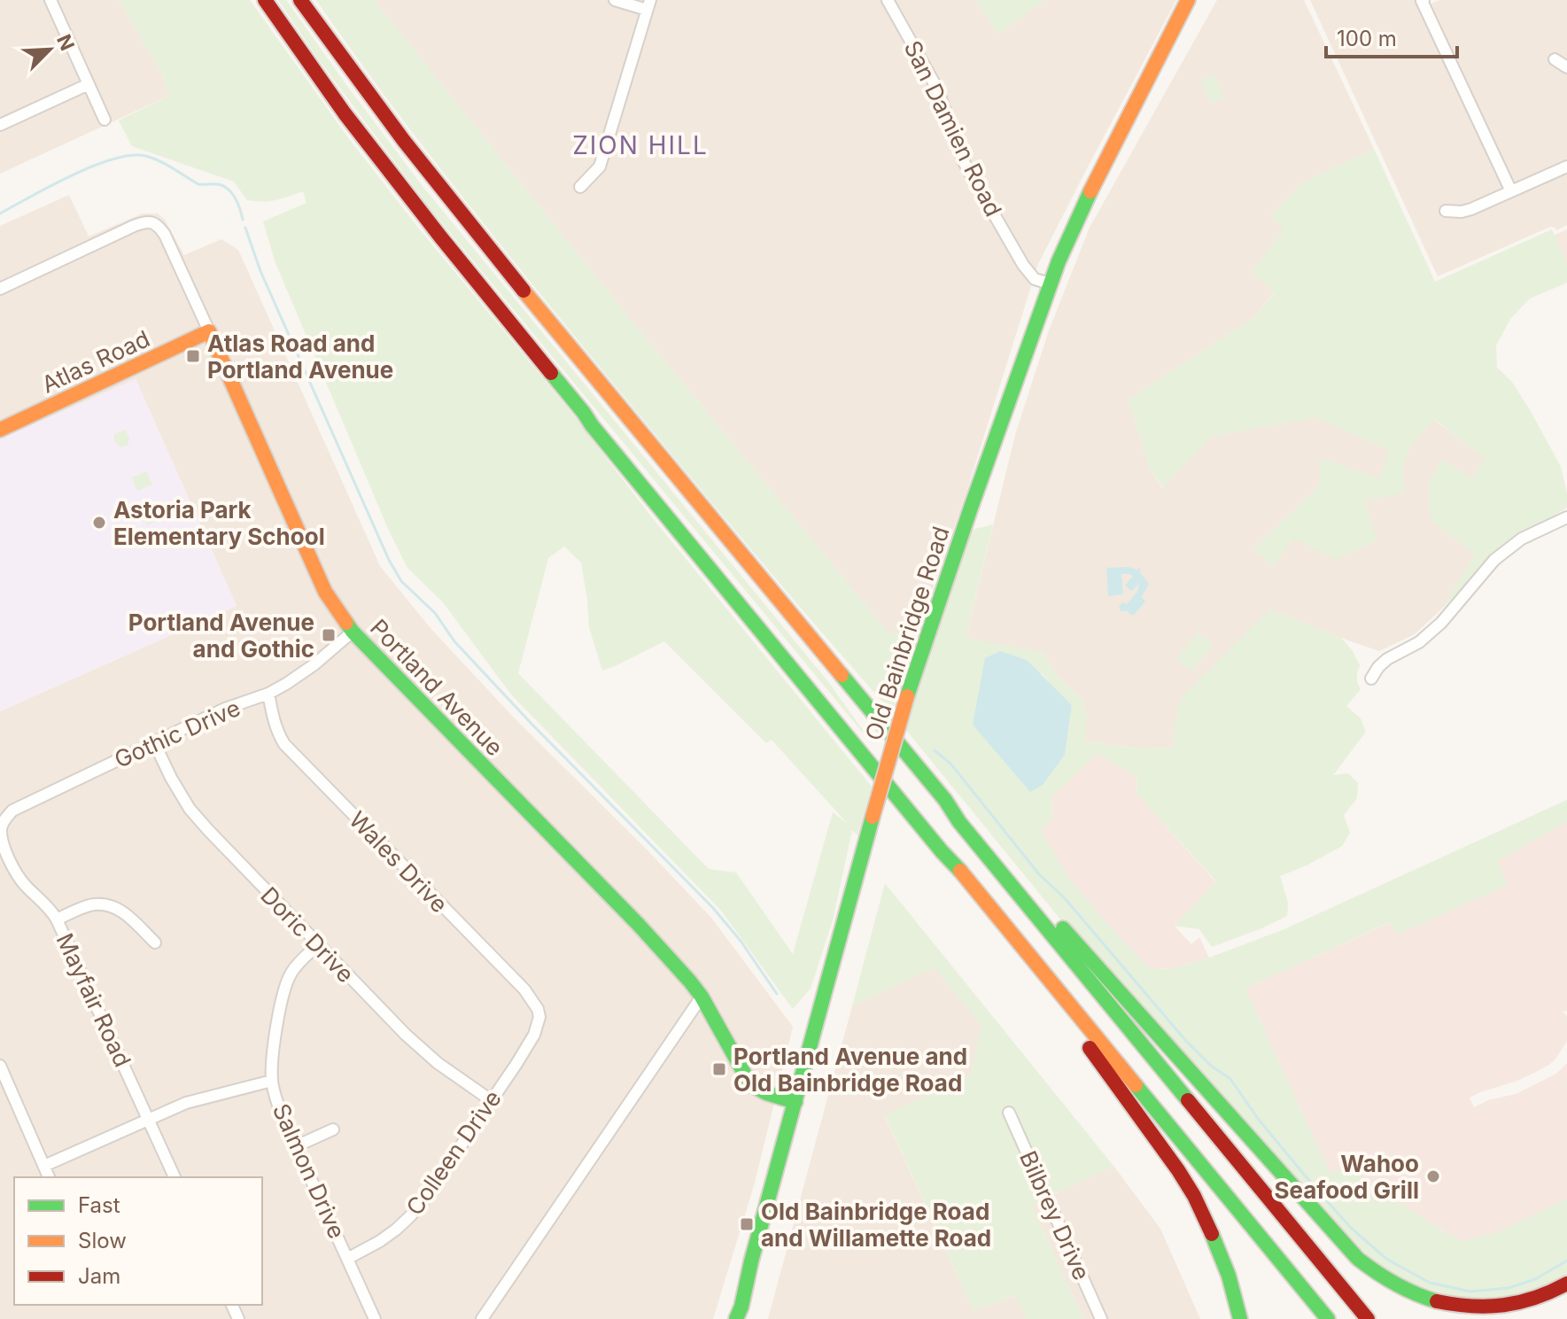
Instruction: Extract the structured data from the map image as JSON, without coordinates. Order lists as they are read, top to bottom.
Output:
{
  "streets": {
    "main road": ["Atlas Road", "Old Bainbridge Road", "Portland Avenue"],
    "street": [
      "San Damien Road",
      "Gothic Drive",
      "Wales Drive",
      "Doric Drive",
      "Mayfair Road",
      "Colleen Drive",
      "Salmon Drive",
      "Bilbrey Drive"
    ]
  },
  "crossings": [
    ["San Damien Road", "Old Bainbridge Road"],
    ["Atlas Road", "Portland Avenue"],
    ["Old Bainbridge Road", "Portland Avenue"],
    ["Portland Avenue", "Gothic Drive"],
    ["Gothic Drive", "Wales Drive"],
    ["Gothic Drive", "Doric Drive"],
    ["Gothic Drive", "Mayfair Road"],
    ["Wales Drive", "Colleen Drive"],
    ["Doric Drive", "Colleen Drive"],
    ["Doric Drive", "Salmon Drive"],
    ["Colleen Drive", "Salmon Drive"]
  ],
  "districts": ["ZION HILL"],
  "places": {
    "transit": [
      "Atlas Road and Portland Avenue",
      "Portland Avenue and Gothic",
      "Portland Avenue and Old Bainbridge Road",
      "Old Bainbridge Road and Willamette Road"
    ],
    "other": ["Astoria Park Elementary School", "Wahoo Seafood Grill"]
  },
  "legend": ["Fast", "Slow", "Jam"],
  "scale_bar": "100 m",
  "north": "top right"
}
